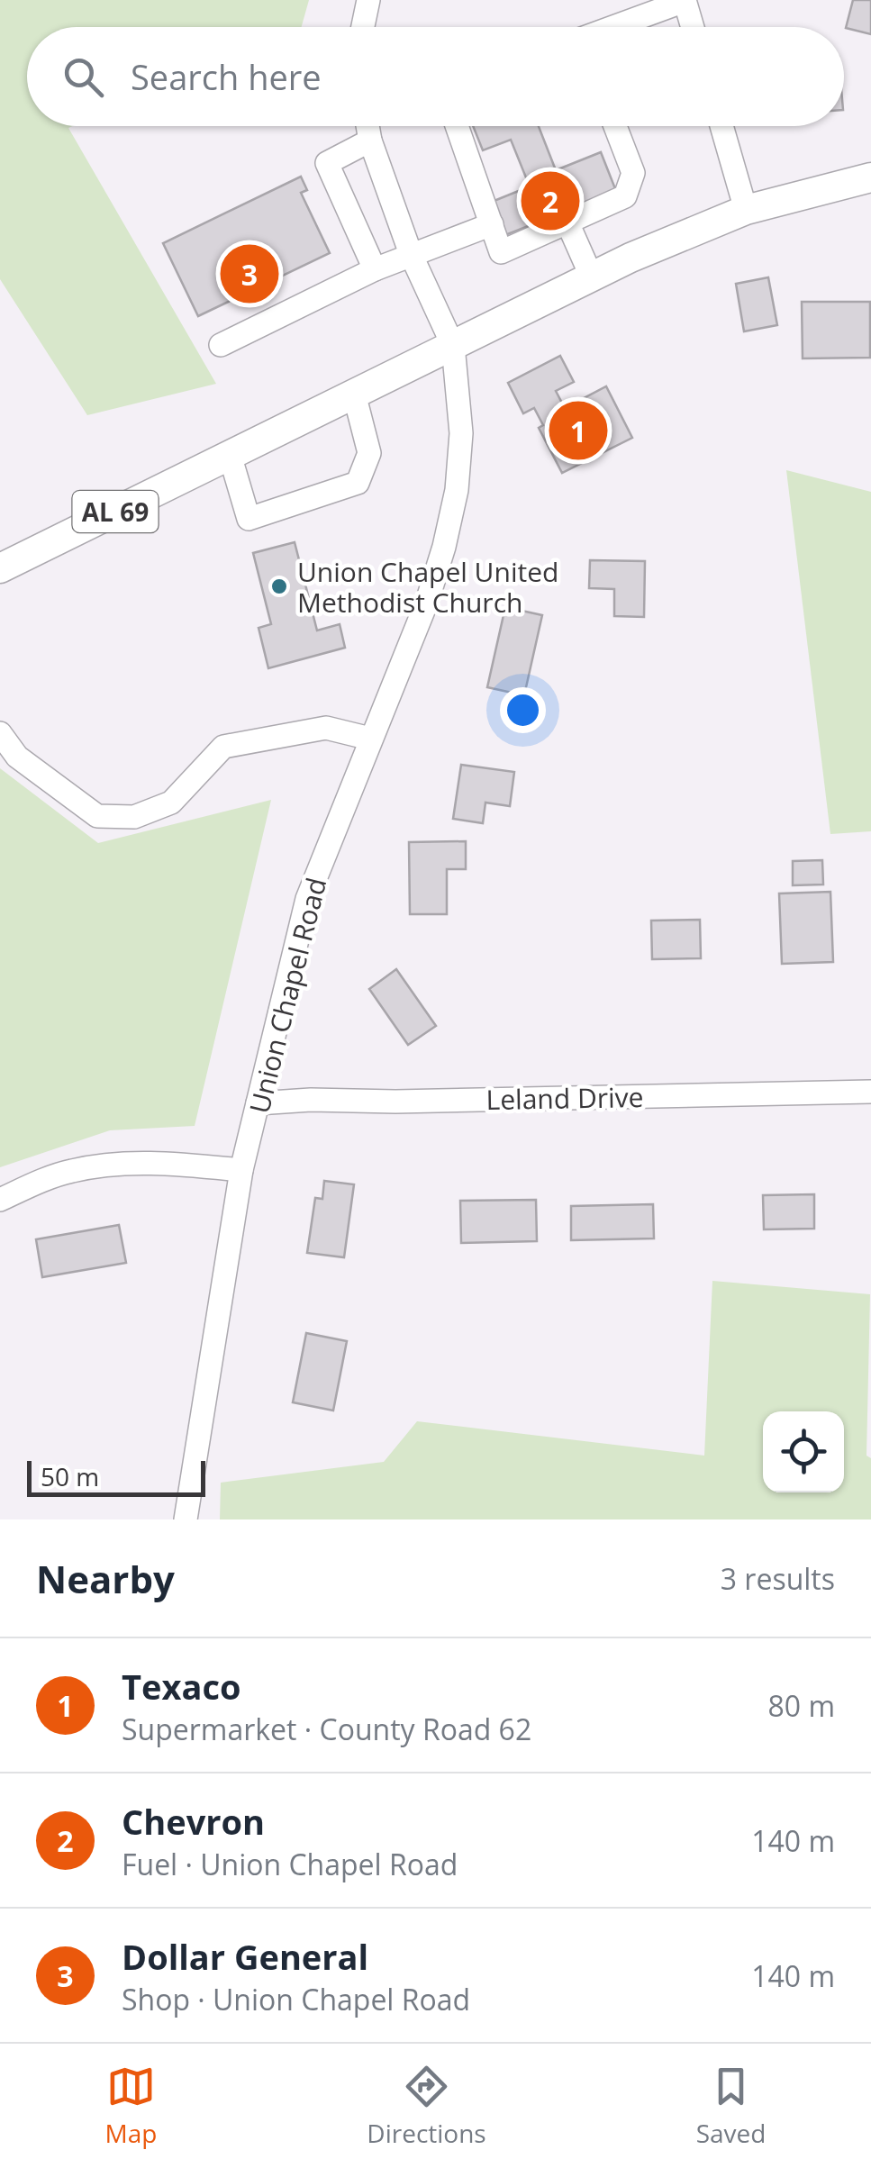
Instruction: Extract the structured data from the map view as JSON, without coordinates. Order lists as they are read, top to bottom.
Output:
{
  "streets": {
    "main road": ["AL 69"],
    "street": ["Union Chapel Road", "Leland Drive"]
  },
  "crossings": [
    ["AL 69", "Union Chapel Road"],
    ["Union Chapel Road", "Leland Drive"]
  ],
  "places": ["Union Chapel United Methodist Church"],
  "scale_bar": "50 m",
  "page": {
    "search": "Search here",
    "pins": ["2", "3", "1"],
    "scale": "50 m",
    "heading": ["Nearby", "3 results"],
    "list": [
      {
        "mark": "1",
        "name": "Texaco",
        "note": "Supermarket · County Road 62",
        "value": "80 m"
      },
      {
        "mark": "2",
        "name": "Chevron",
        "note": "Fuel · Union Chapel Road",
        "value": "140 m"
      },
      {
        "mark": "3",
        "name": "Dollar General",
        "note": "Shop · Union Chapel Road",
        "value": "140 m"
      }
    ],
    "nav": ["Map", "Directions", "Saved"]
  }
}
